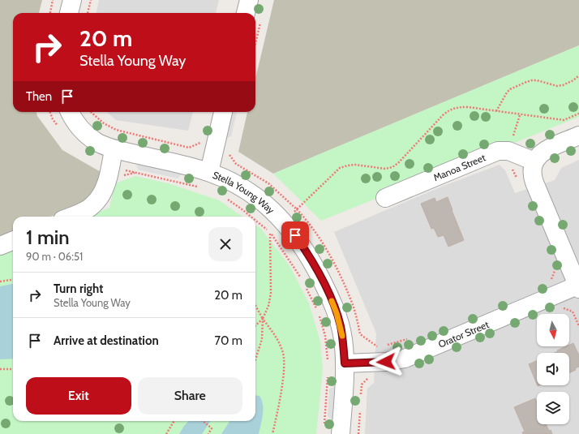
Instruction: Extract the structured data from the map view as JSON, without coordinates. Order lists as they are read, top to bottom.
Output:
{
  "streets": {
    "street": ["Manoa Street", "Stella Young Way", "Orator Street"]
  },
  "crossings": [
    ["Stella Young Way", "Orator Street"]
  ],
  "north": "bottom",
  "page": {
    "turn": ["20 m", "Stella Young Way"],
    "then": "Then",
    "heading": ["1 min", "90 m · 06:51"],
    "list": [
      {
        "name": "Turn right",
        "note": "Stella Young Way",
        "value": "20 m"
      },
      {
        "name": "Arrive at destination",
        "value": "70 m"
      }
    ],
    "buttons": ["Exit", "Share"]
  }
}
